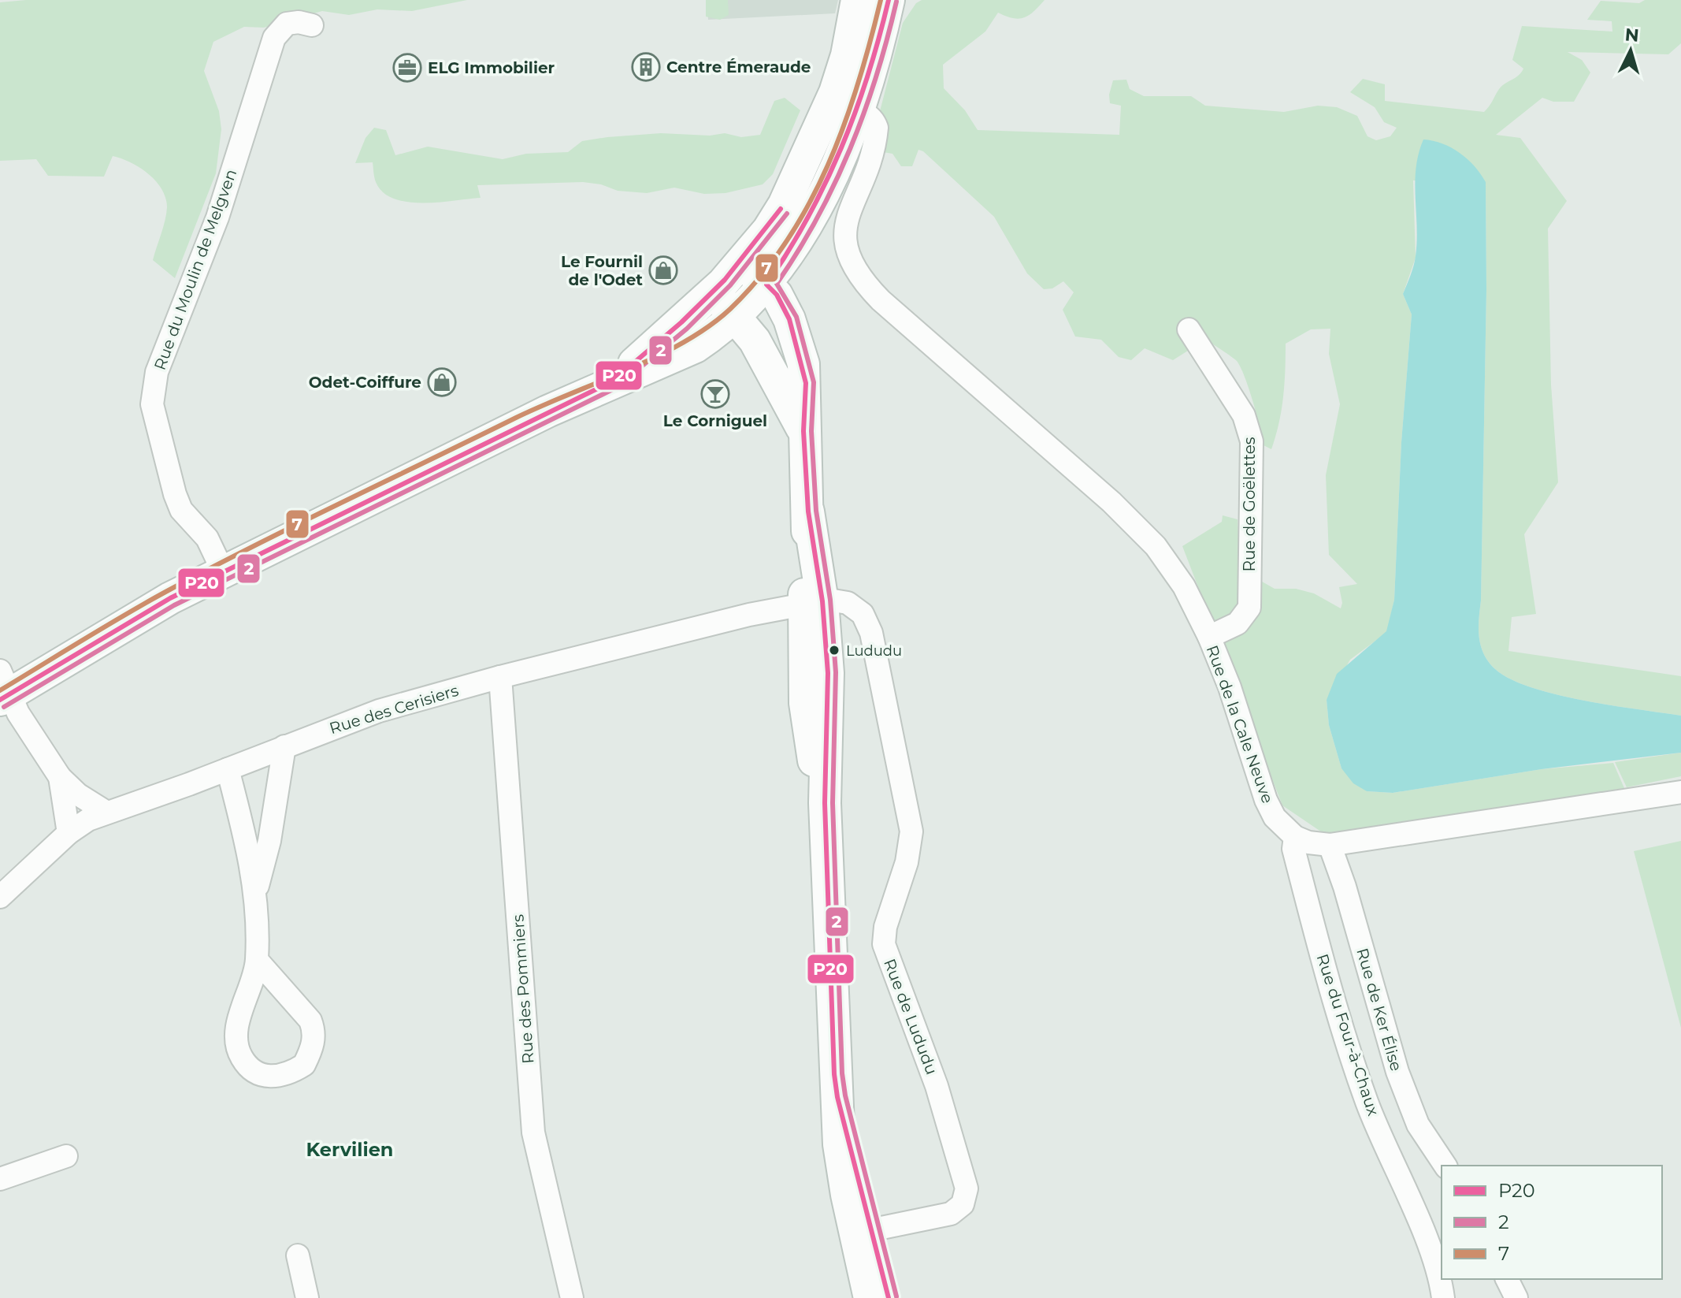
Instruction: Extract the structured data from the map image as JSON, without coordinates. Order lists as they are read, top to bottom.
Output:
{
  "streets": {
    "street": [
      "Rue du Moulin de Melgven",
      "Rue de Goëlettes",
      "Rue des Cerisiers",
      "Rue de la Cale Neuve",
      "Rue des Pommiers",
      "Rue de Ker Élise",
      "Rue de Lududu",
      "Rue du Four-à-Chaux"
    ]
  },
  "crossings": [
    ["Rue de Goëlettes", "Rue de la Cale Neuve"],
    ["Rue des Cerisiers", "Rue des Pommiers"],
    ["Rue des Cerisiers", "Rue de Lududu"],
    ["Rue de la Cale Neuve", "Rue du Four-à-Chaux"]
  ],
  "districts": ["Kervilien"],
  "places": {
    "building": ["Centre Émeraude"],
    "office": ["ELG Immobilier"],
    "shop": ["Le Fournil de l'Odet", "Odet-Coiffure"],
    "bar": ["Le Corniguel"],
    "other": ["Lududu"]
  },
  "lines": ["transit line P20", "transit line 7", "transit line 2"],
  "legend": ["P20", "2", "7"],
  "north": "top"
}
